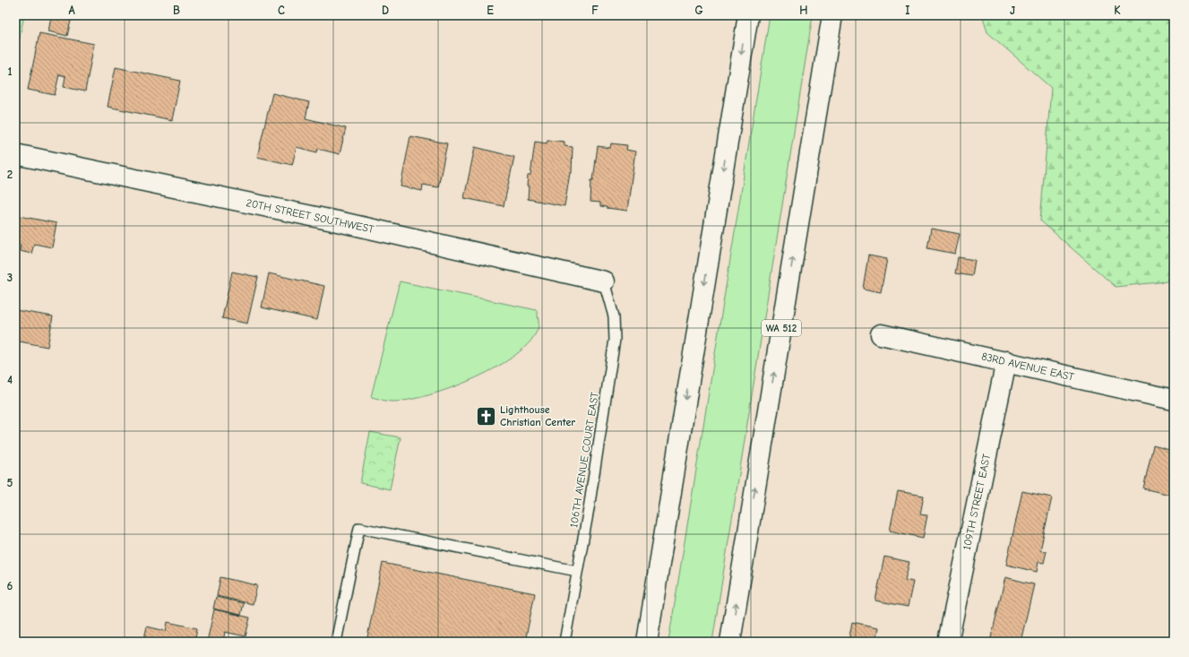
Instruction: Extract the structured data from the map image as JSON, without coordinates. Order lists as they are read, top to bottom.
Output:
{
  "streets": {
    "main road": [
      "20TH STREET SOUTHWEST",
      "WA 512",
      "83RD AVENUE EAST",
      "109TH STREET EAST"
    ],
    "lane": ["106TH AVENUE COURT EAST"]
  },
  "crossings": [
    ["20TH STREET SOUTHWEST", "106TH AVENUE COURT EAST"],
    ["83RD AVENUE EAST", "109TH STREET EAST"]
  ],
  "places": {
    "church": ["Lighthouse Christian Center"]
  },
  "grid": {
    "columns": [
      "A",
      "B",
      "C",
      "D",
      "E",
      "F",
      "G",
      "H",
      "I",
      "J",
      "K"
    ],
    "rows": [
      "1",
      "2",
      "3",
      "4",
      "5",
      "6"
    ]
  }
}
